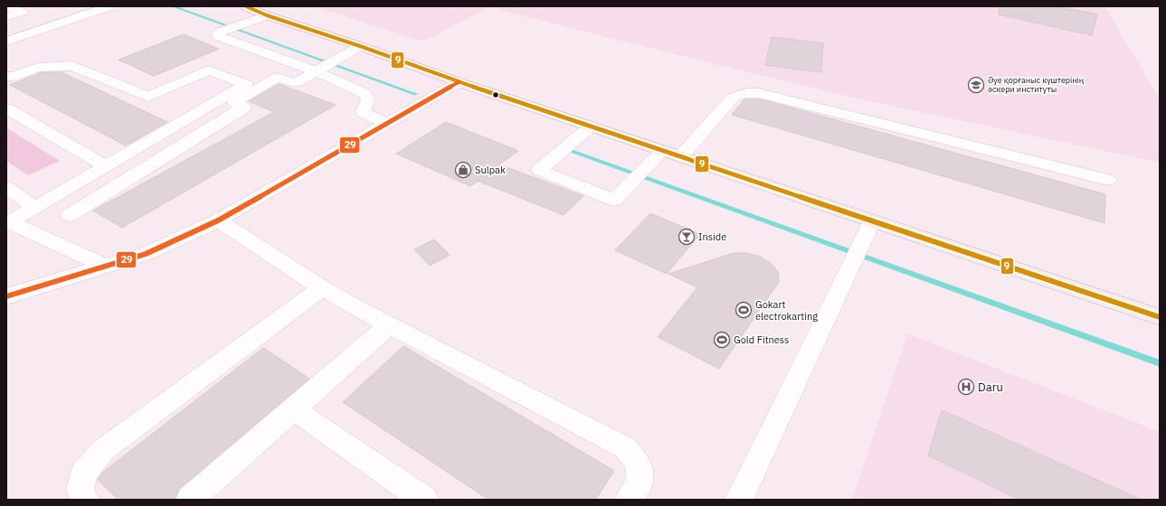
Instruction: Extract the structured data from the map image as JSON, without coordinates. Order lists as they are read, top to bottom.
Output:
{
  "places": {
    "school or university": ["Әуе қорғаныс күштерінің әскери институты"],
    "shop": ["Sulpak"],
    "bar": ["Inside"],
    "sports": ["Gokart electrokarting", "Gold Fitness"],
    "hospital": ["Daru"]
  },
  "lines": ["transit line 9", "transit line 29"]
}
